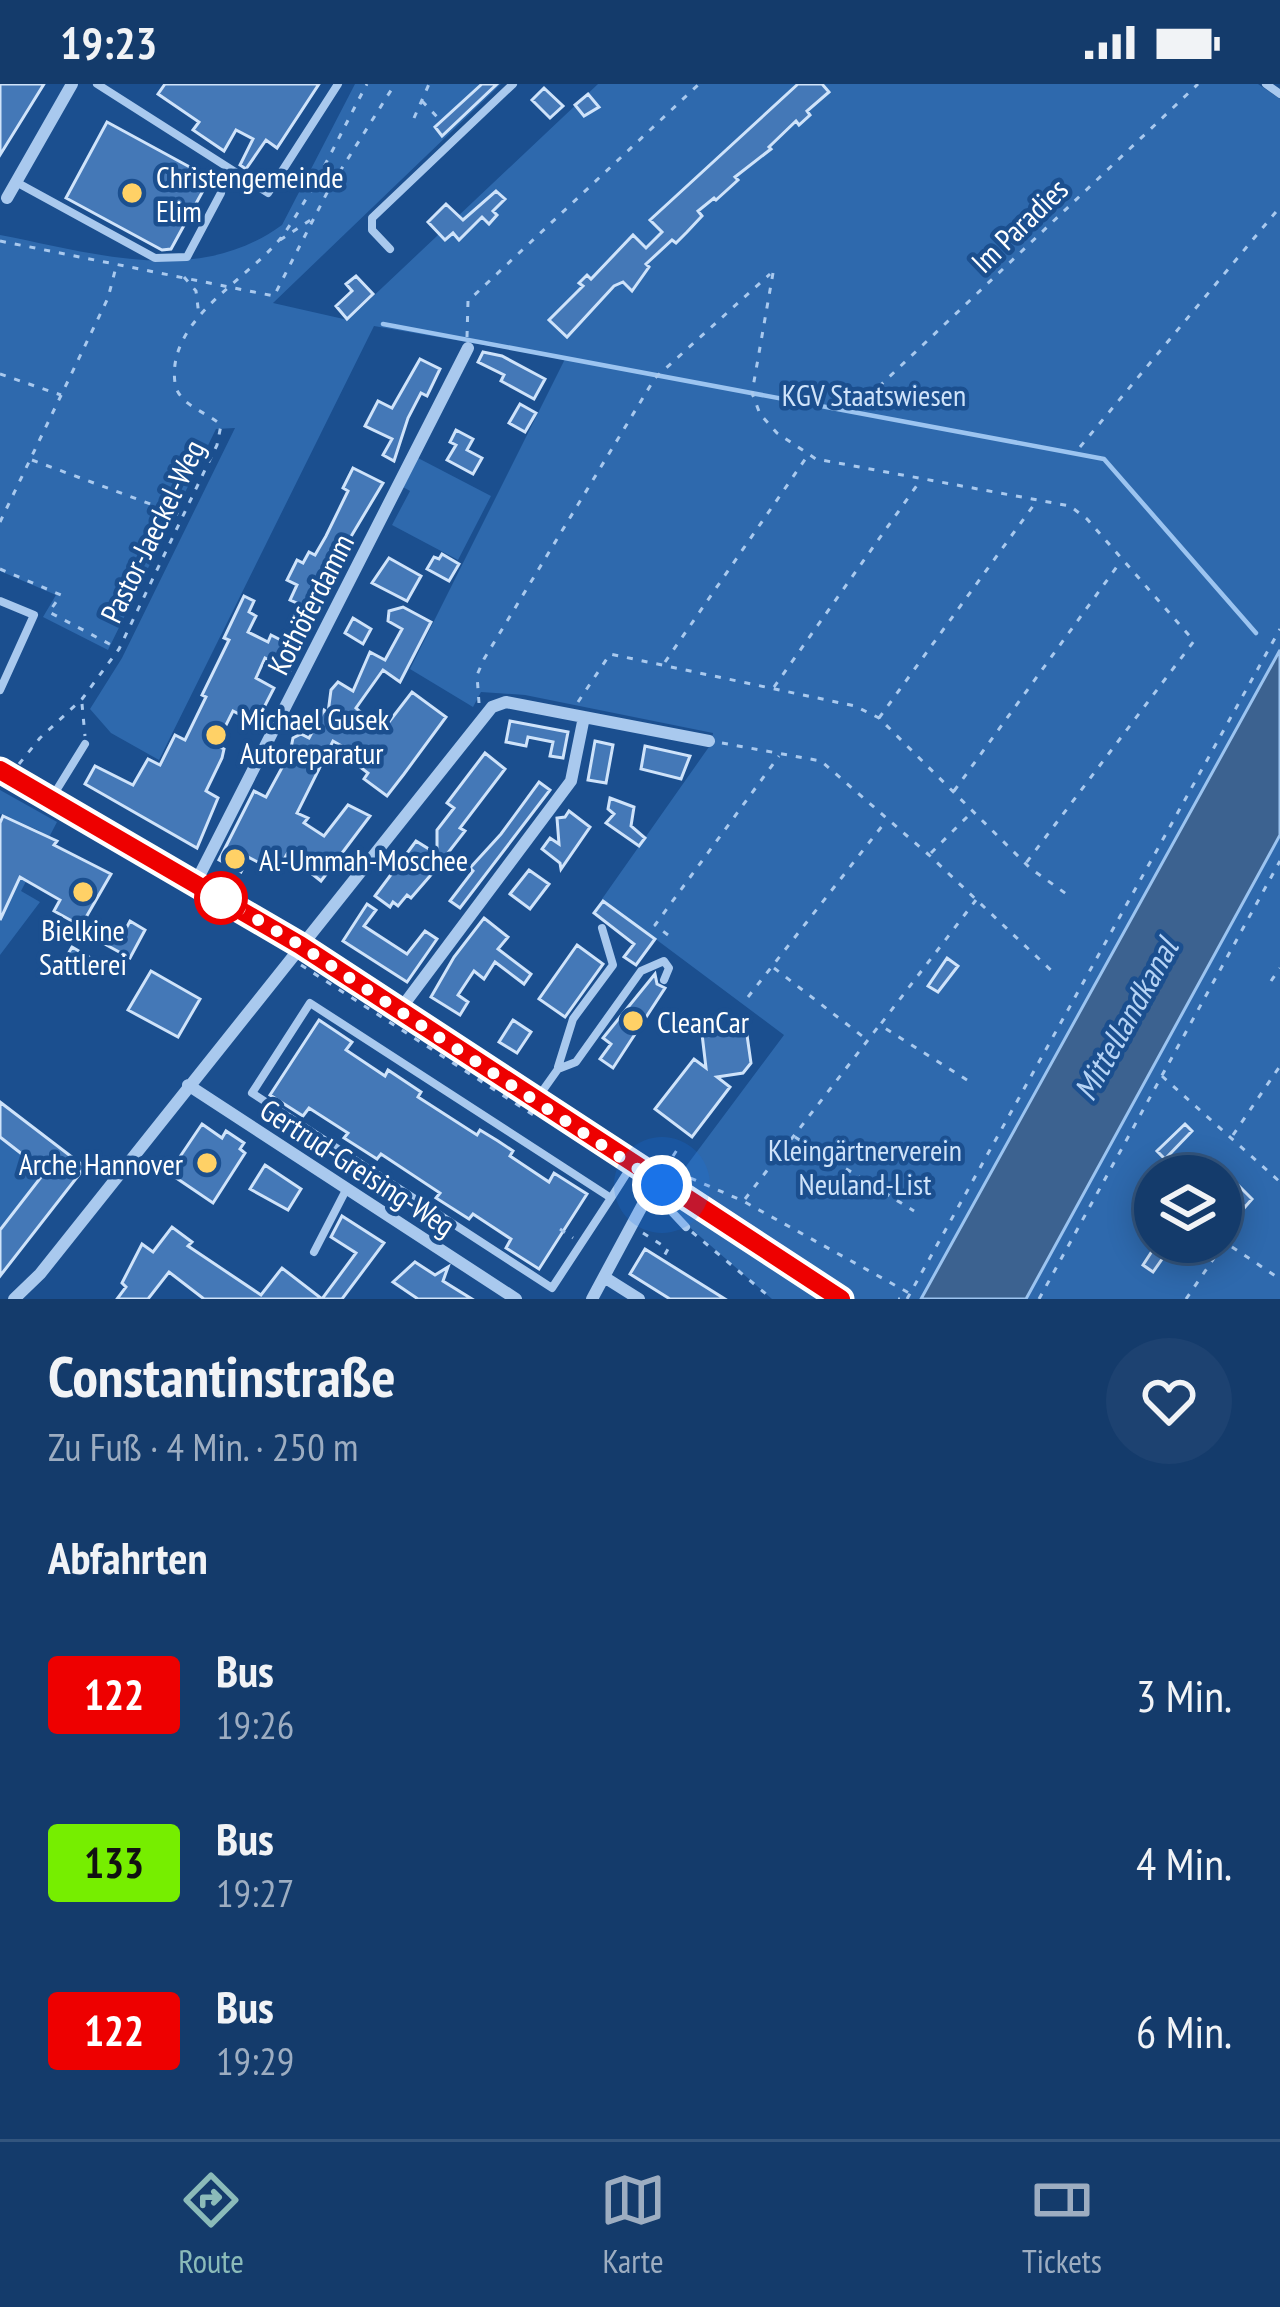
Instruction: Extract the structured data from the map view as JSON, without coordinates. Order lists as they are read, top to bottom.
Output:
{
  "streets": {
    "street": ["Kothöferdamm", "Gertrud-Greising-Weg"],
    "path": ["Im Paradies", "Pastor-Jaeckel-Weg"]
  },
  "water": ["Mittellandkanal"],
  "parks": ["KGV Staatswiesen", "Kleingärtnerverein Neuland-List"],
  "places": [
    "Christengemeinde Elim",
    "Michael Gusek Autoreparatur",
    "Al-Ummah-Moschee",
    "Bielkine Sattlerei",
    "CleanCar",
    "Arche Hannover"
  ],
  "lines": ["bus line 122"],
  "page": {
    "status": "19:23",
    "heading": [
      ["Constantinstraße", "Zu Fuß · 4 Min. · 250 m"],
      "Abfahrten"
    ],
    "list": [
      {
        "mark": "122",
        "name": "Bus",
        "note": "19:26",
        "value": "3 Min."
      },
      {
        "mark": "133",
        "name": "Bus",
        "note": "19:27",
        "value": "4 Min."
      },
      {
        "mark": "122",
        "name": "Bus",
        "note": "19:29",
        "value": "6 Min."
      }
    ],
    "tabs": ["Route", "Karte", "Tickets"]
  }
}
